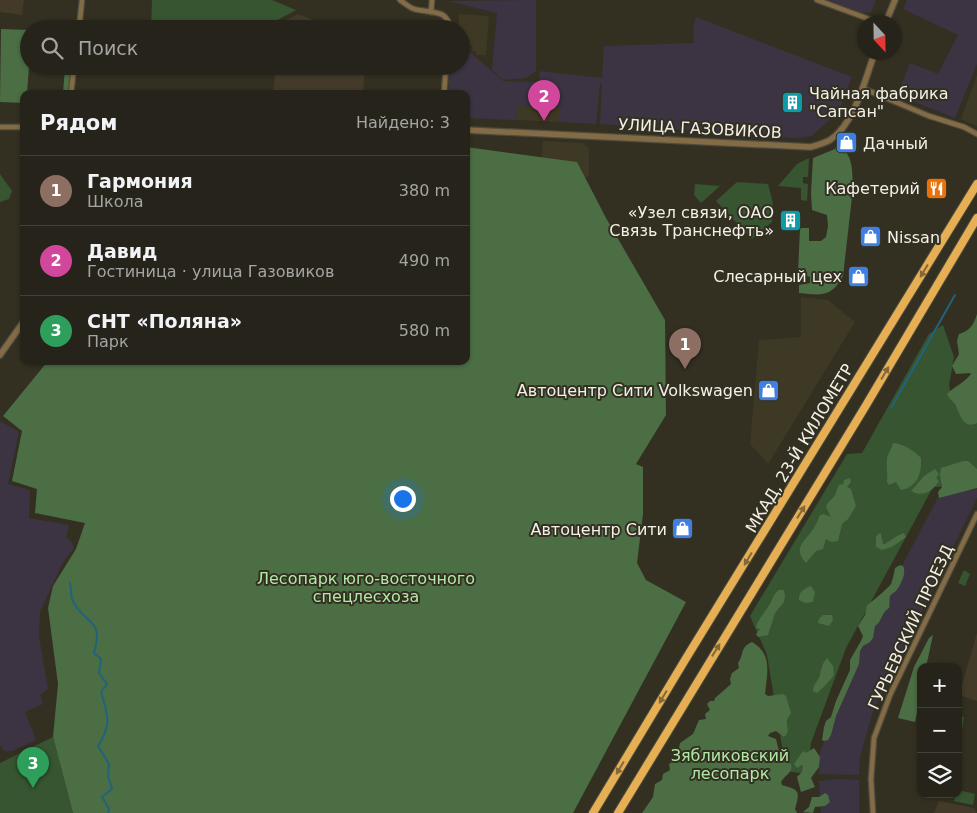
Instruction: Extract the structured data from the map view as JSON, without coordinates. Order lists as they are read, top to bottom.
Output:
{
  "streets": {
    "highway": ["МКАД, 23-Й КИЛОМЕТР"],
    "street": ["УЛИЦА ГАЗОВИКОВ", "ГУРЬЕВСКИЙ ПРОЕЗД"]
  },
  "parks": ["Лесопарк юго-восточного спецлесхоза", "Зябликовский лесопарк"],
  "places": {
    "building": ["Чайная фабрика \"Сапсан\"", "«Узел связи, ОАО Связь Транснефть»"],
    "shop": [
      "Дачный",
      "Nissan",
      "Слесарный цех",
      "Автоцентр Сити Volkswagen",
      "Автоцентр Сити"
    ],
    "restaurant": ["Кафетерий"]
  },
  "north": "bottom",
  "page": {
    "search": "Поиск",
    "pins": ["2", "1", "3"],
    "heading": ["Рядом", "Найдено: 3"],
    "list": [
      {
        "mark": "1",
        "name": "Гармония",
        "note": "Школа",
        "value": "380 m"
      },
      {
        "mark": "2",
        "name": "Давид",
        "note": "Гостиница · улица Газовиков",
        "value": "490 m"
      },
      {
        "mark": "3",
        "name": "СНТ «Поляна»",
        "note": "Парк",
        "value": "580 m"
      }
    ],
    "map_buttons": ["+", "−"]
  }
}
